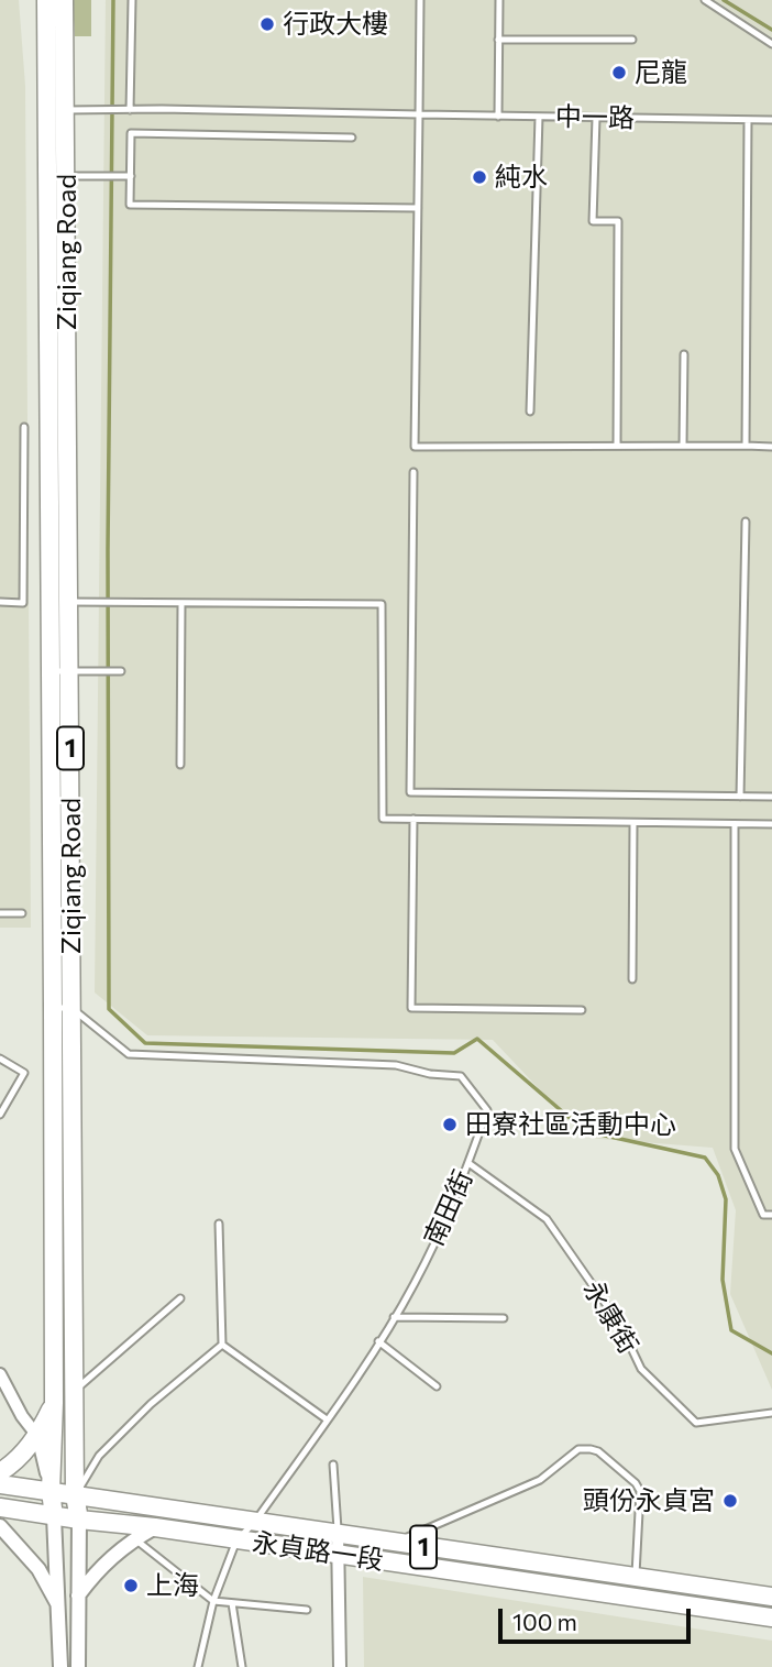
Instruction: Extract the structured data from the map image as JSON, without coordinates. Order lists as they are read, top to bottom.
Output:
{
  "streets": {
    "main road": ["Ziqiang Road", "1", "永貞路一段"],
    "lane": ["中一路", "南田街", "永康街"]
  },
  "crossings": [
    ["中一路", "Ziqiang Road"],
    ["Ziqiang Road", "南田街"],
    ["Ziqiang Road", "永貞路一段"],
    ["南田街", "永康街"],
    ["南田街", "永貞路一段"]
  ],
  "places": [
    "行政大樓",
    "尼龍",
    "純水",
    "田寮社區活動中心",
    "頭份永貞宮",
    "上海"
  ],
  "scale_bar": "100 m"
}
